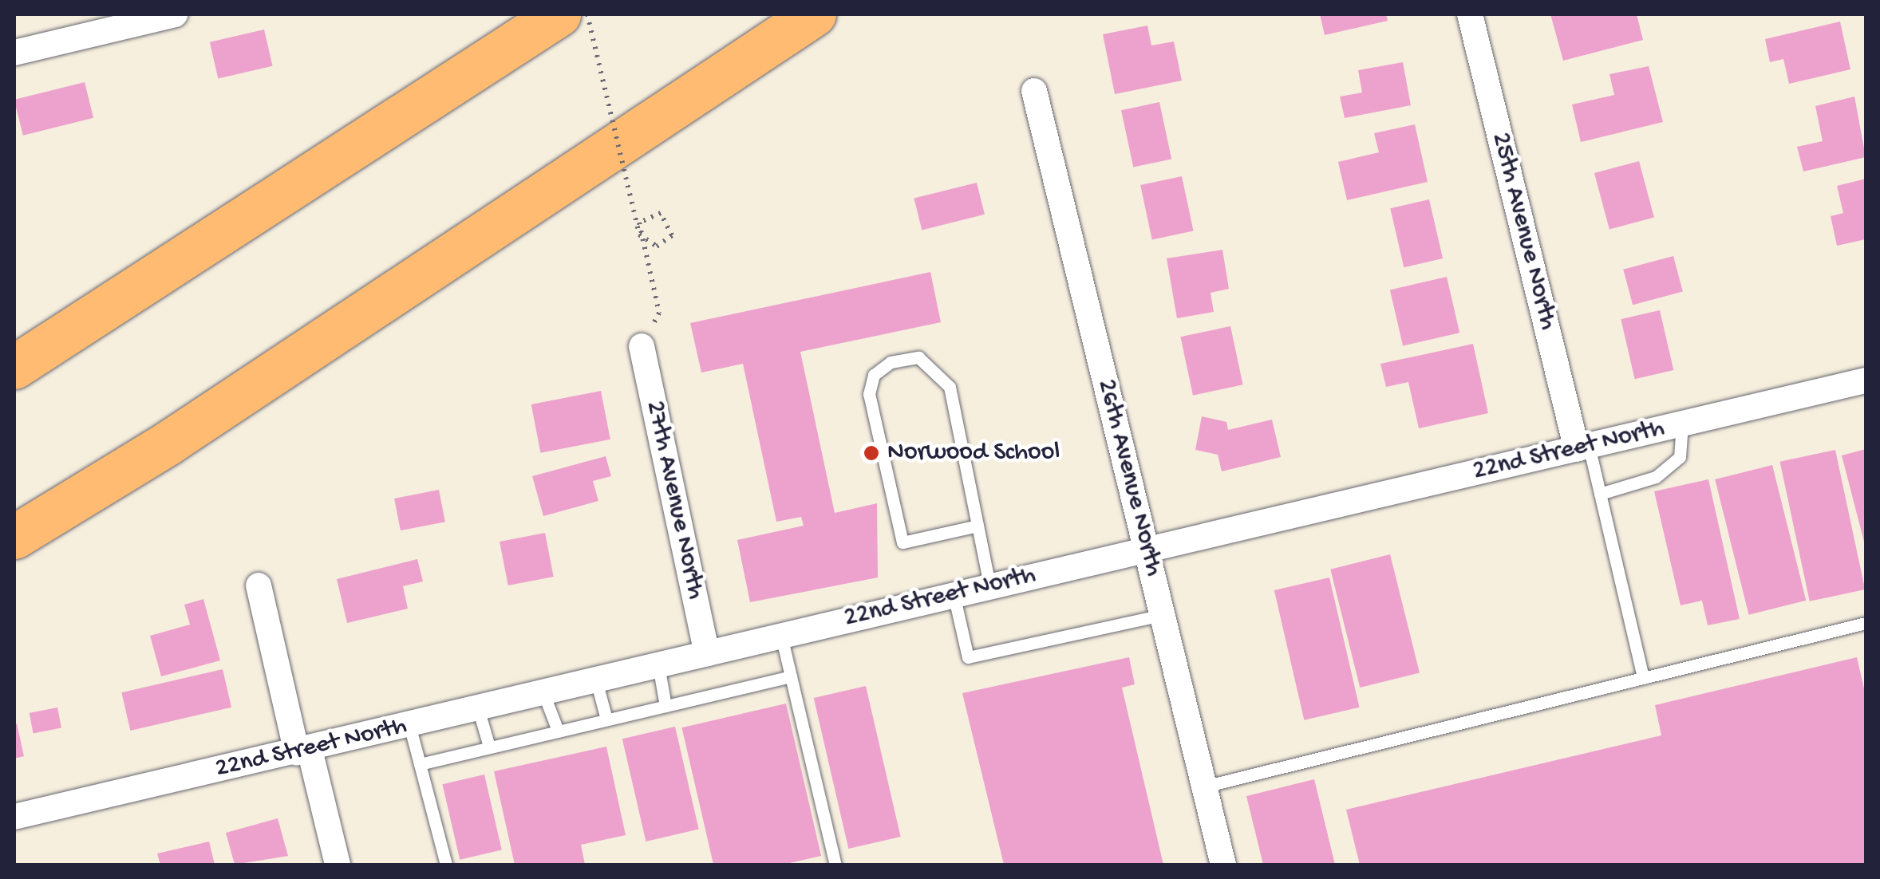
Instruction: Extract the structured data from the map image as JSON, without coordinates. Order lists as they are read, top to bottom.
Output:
{
  "streets": {
    "street": [
      "25th Avenue North",
      "22nd Street North",
      "26th Avenue North",
      "27th Avenue North"
    ]
  },
  "crossings": [
    ["25th Avenue North", "22nd Street North"],
    ["22nd Street North", "26th Avenue North"],
    ["22nd Street North", "27th Avenue North"]
  ],
  "places": ["Norwood School"]
}
